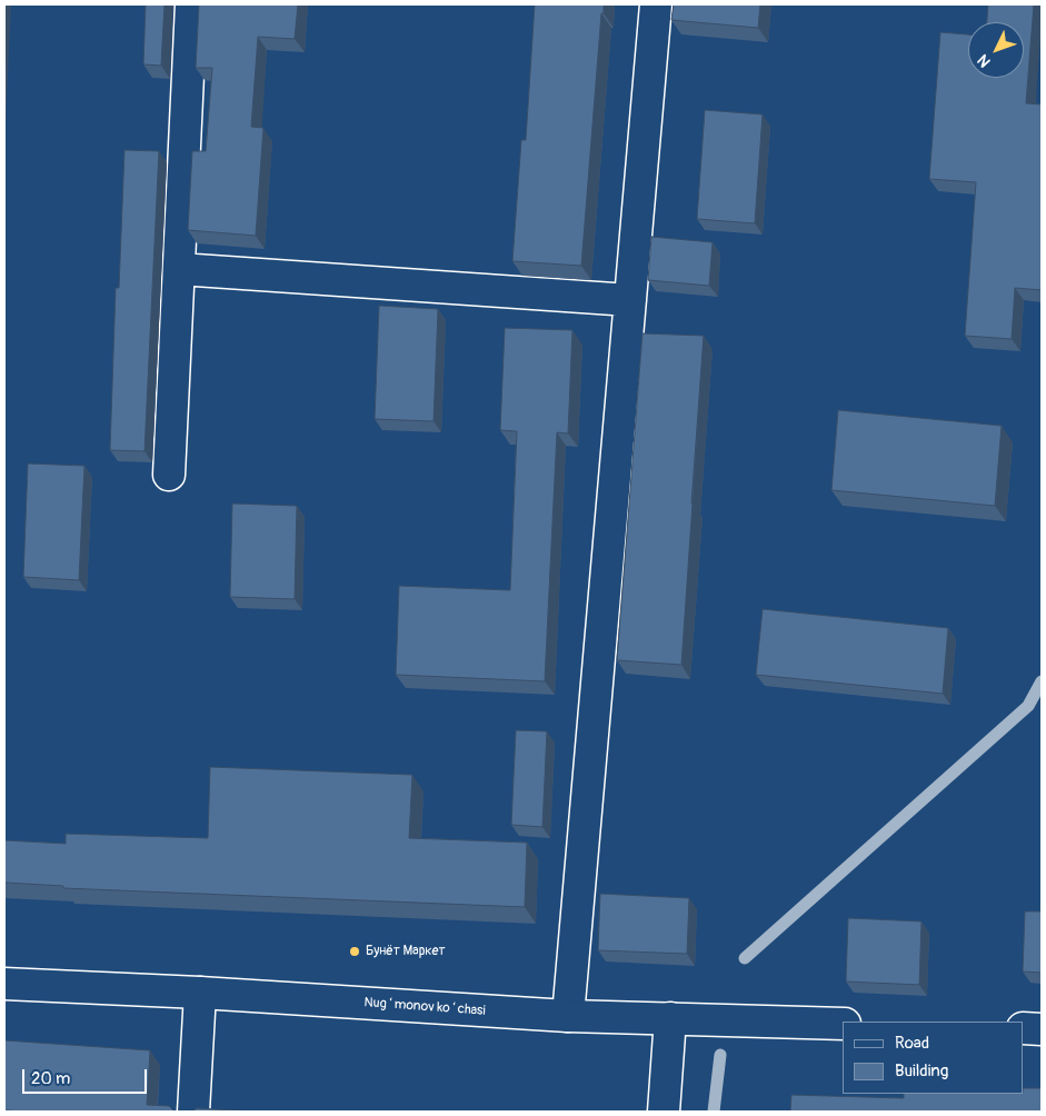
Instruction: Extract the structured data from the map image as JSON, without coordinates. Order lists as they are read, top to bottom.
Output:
{
  "streets": {
    "street": ["Nugʻmonov koʻchasi"]
  },
  "places": ["Бунёт Маркет"],
  "legend": ["Road", "Building"],
  "scale_bar": "20 m",
  "north": "bottom left"
}
